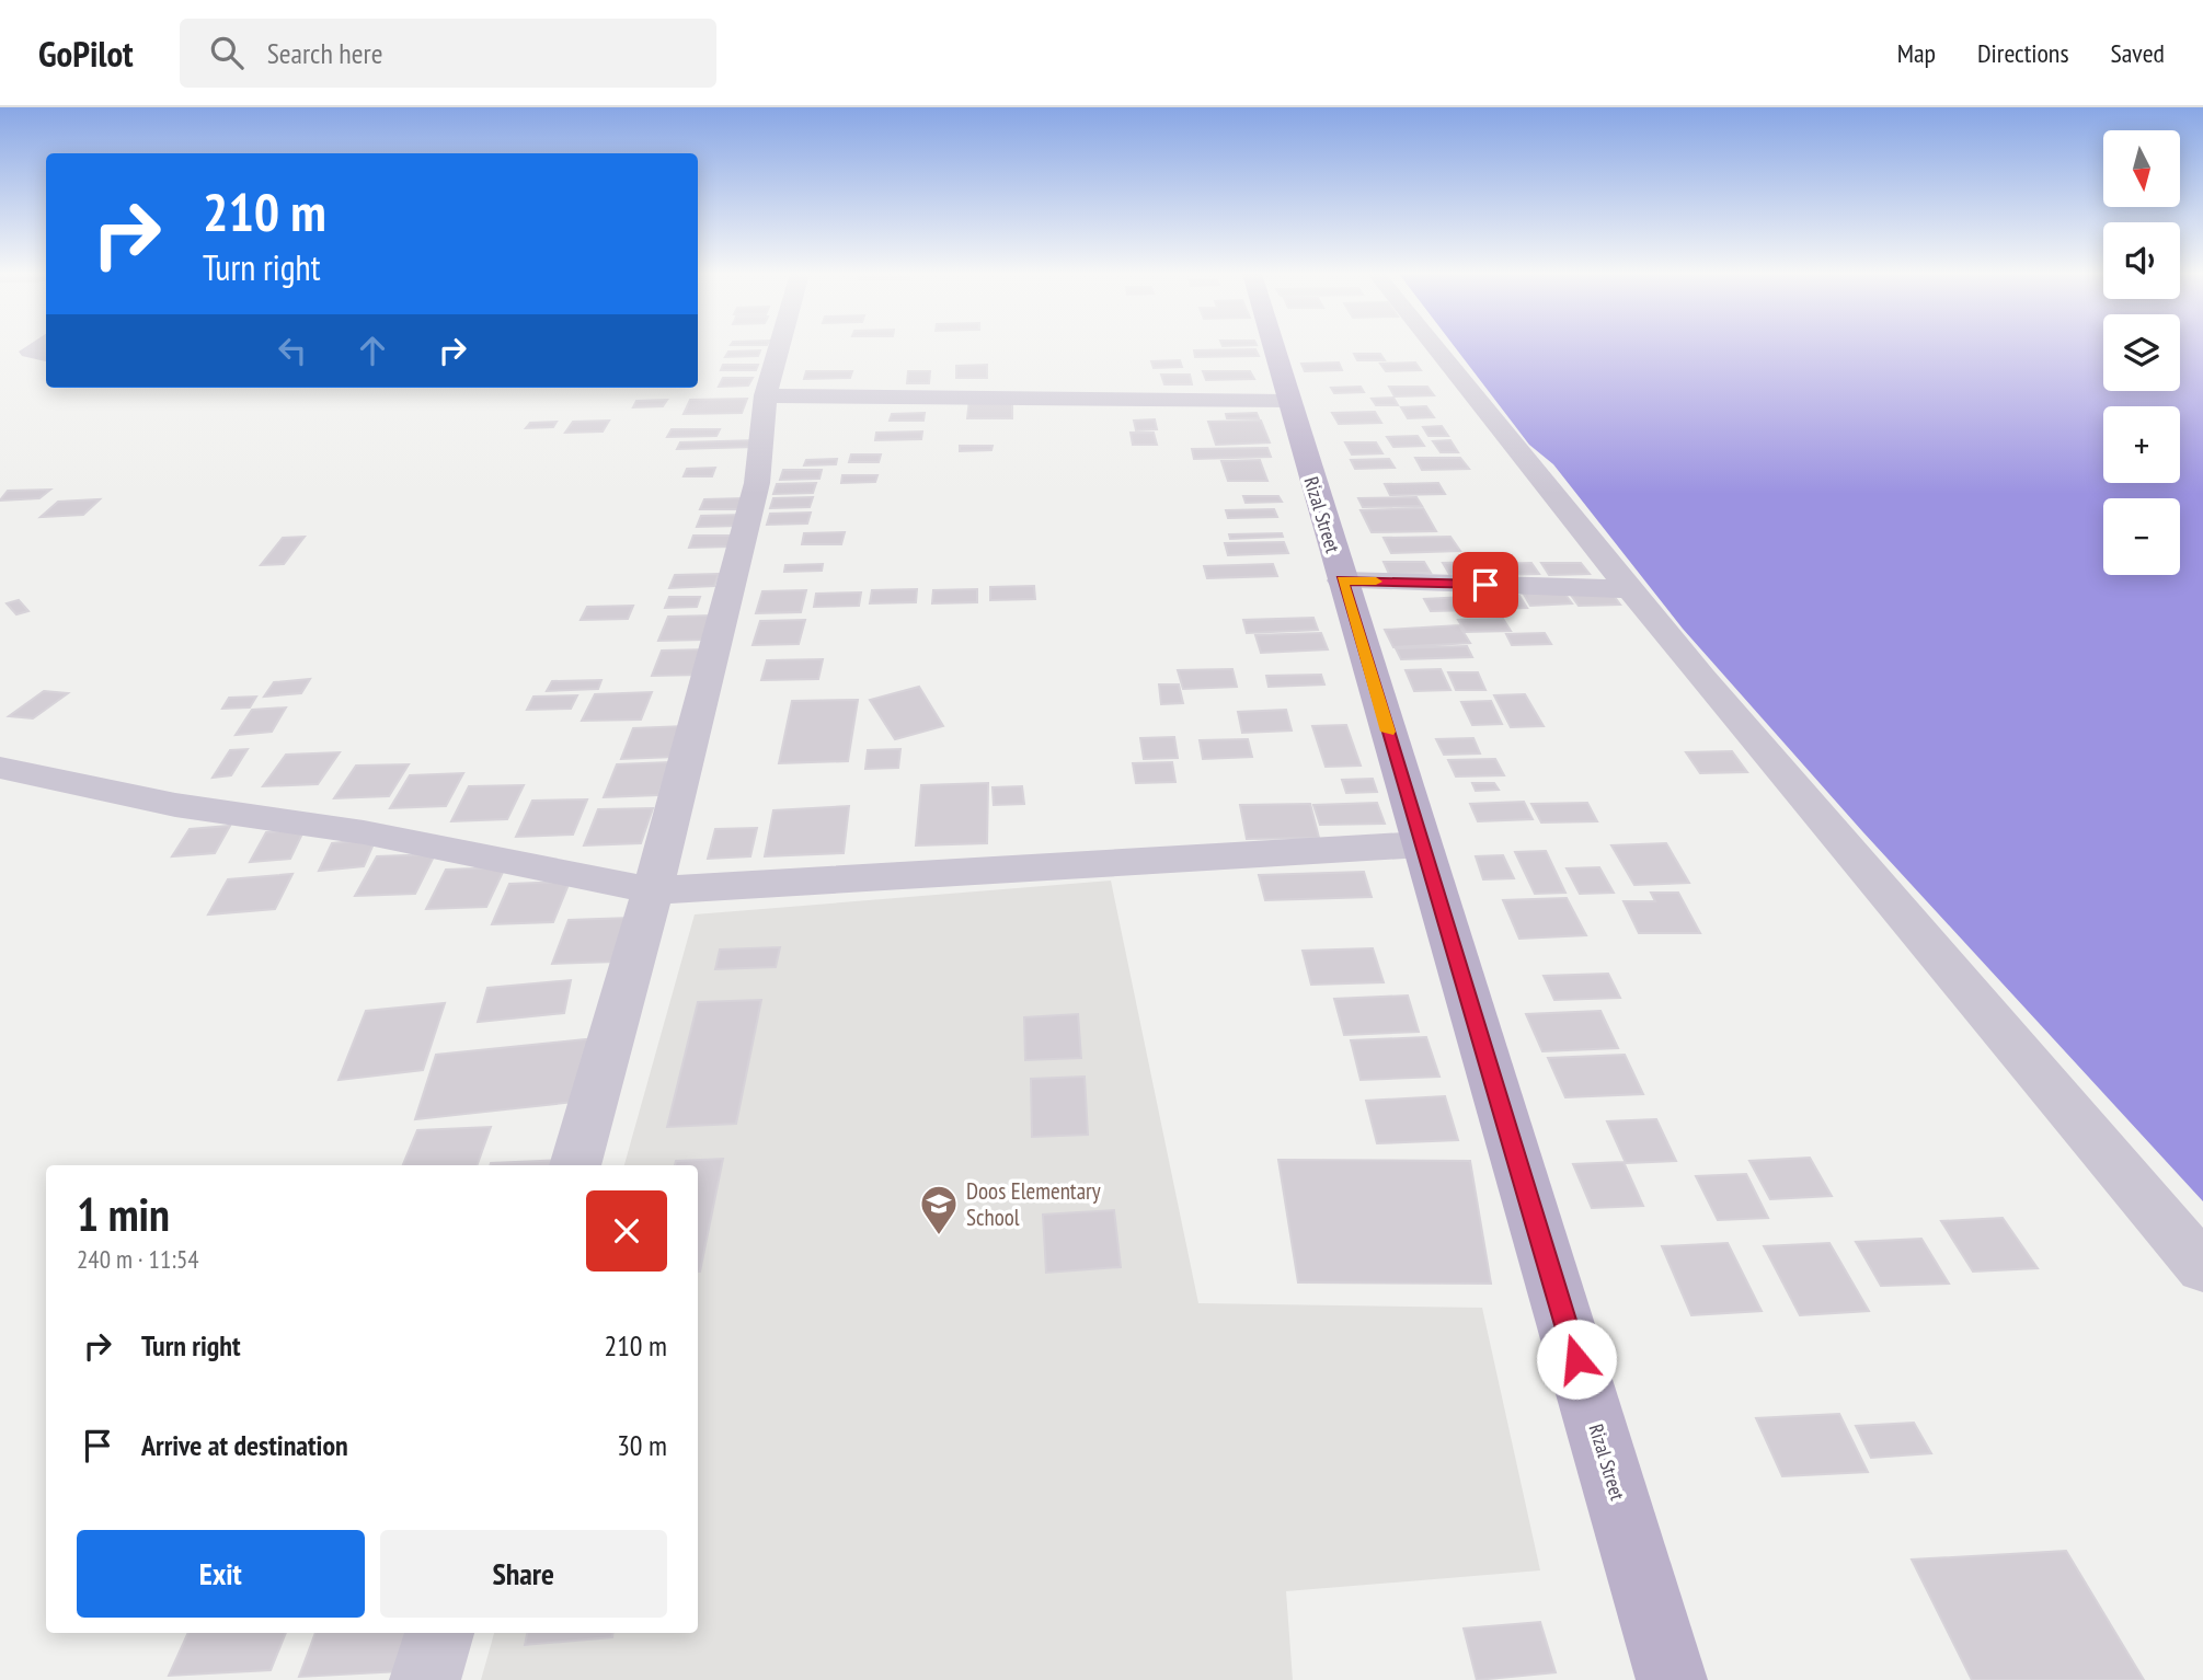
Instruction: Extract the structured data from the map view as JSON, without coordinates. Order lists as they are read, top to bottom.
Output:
{
  "streets": {
    "main road": ["Rizal Street"]
  },
  "places": {
    "school or university": ["Doos Elementary School"]
  },
  "north": "bottom",
  "page": {
    "header": "GoPilot",
    "search": "Search here",
    "nav": ["Map", "Directions", "Saved"],
    "map_buttons": ["+", "−"],
    "turn": ["210 m", "Turn right"],
    "heading": ["1 min", "240 m · 11:54"],
    "list": [
      {
        "name": "Turn right",
        "value": "210 m"
      },
      {
        "name": "Arrive at destination",
        "value": "30 m"
      }
    ],
    "buttons": ["Exit", "Share"]
  }
}
